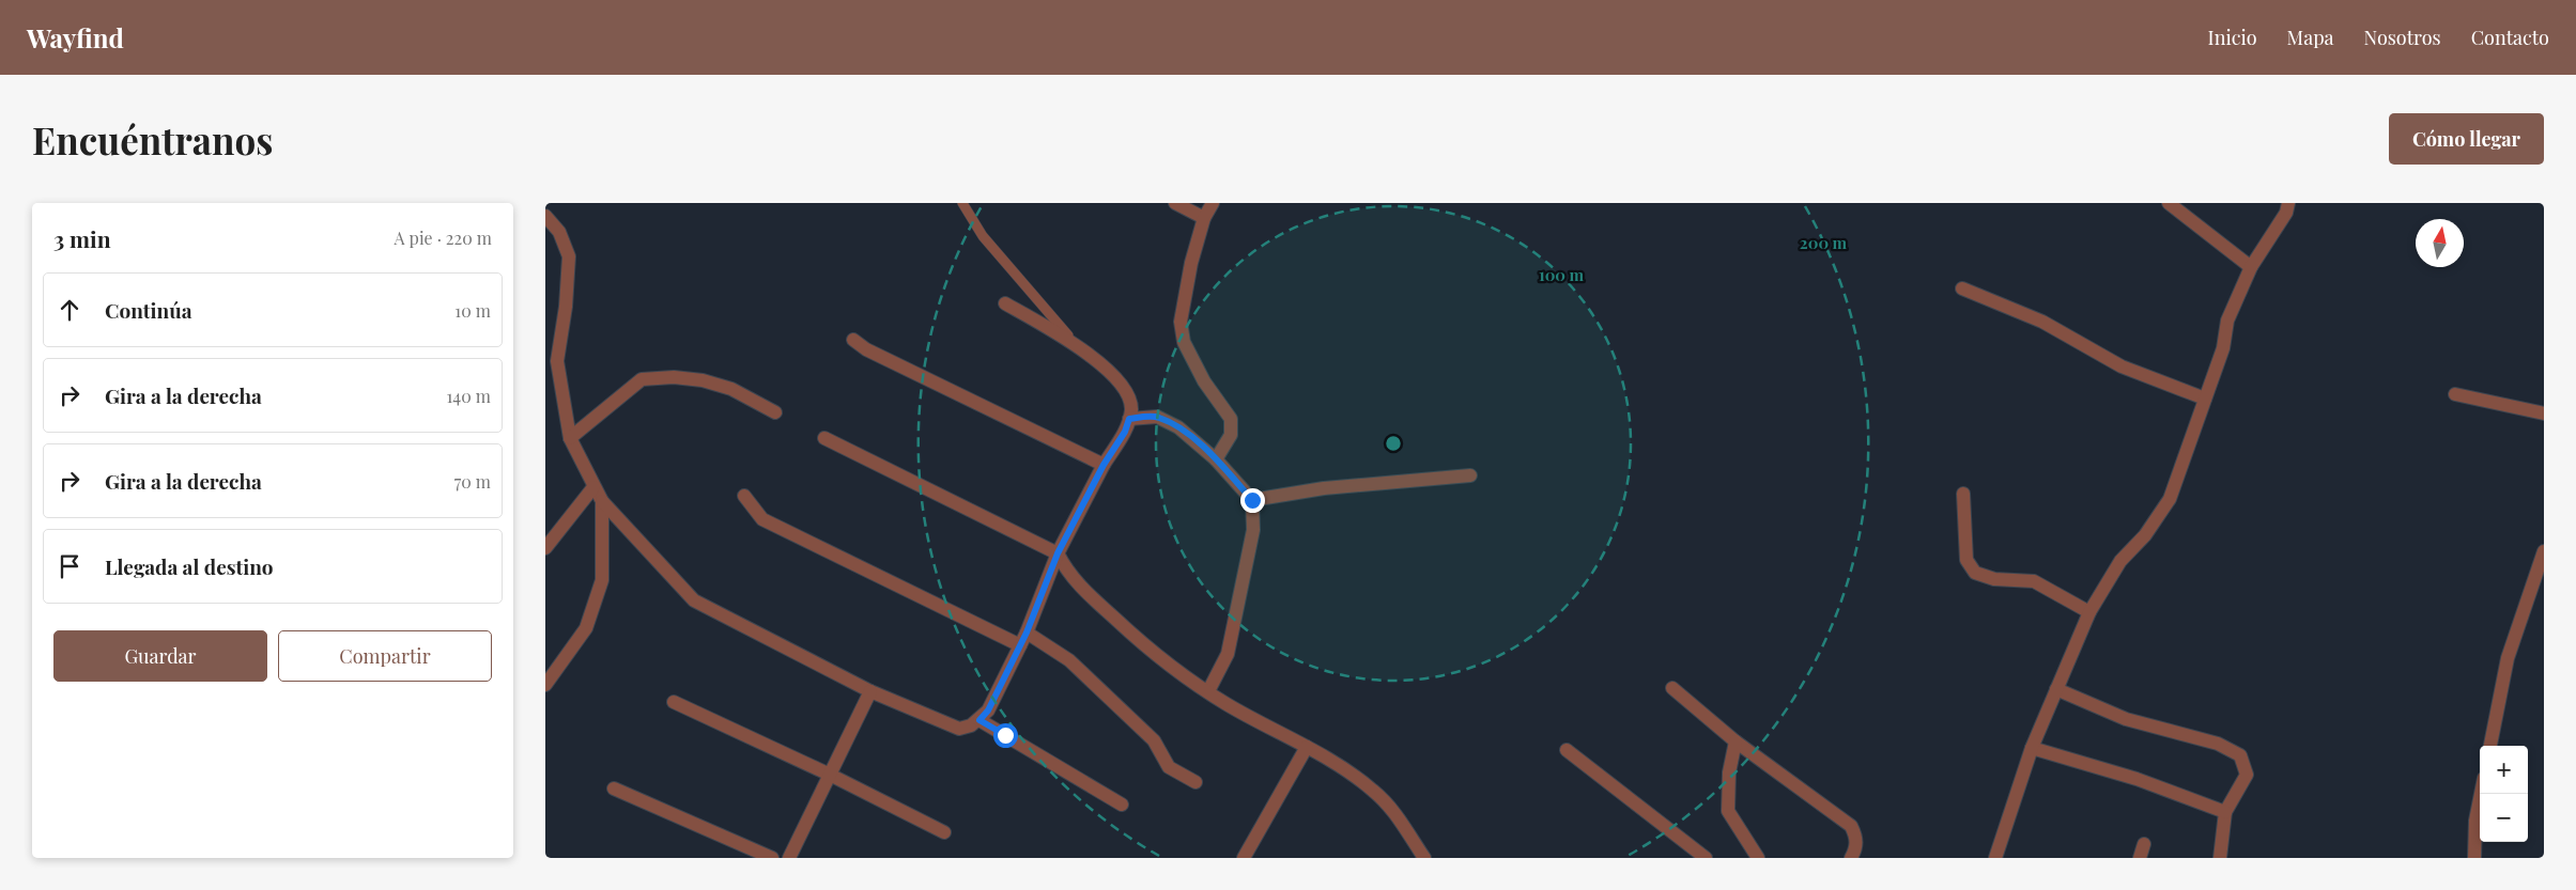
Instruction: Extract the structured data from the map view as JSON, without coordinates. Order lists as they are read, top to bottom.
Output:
{
  "north": "top",
  "page": {
    "header": "Wayfind",
    "nav": [
      "Inicio",
      "Mapa",
      "Nosotros",
      "Contacto"
    ],
    "buttons": [
      "Cómo llegar",
      ["Guardar", "Compartir"]
    ],
    "title": "Encuéntranos",
    "heading": ["3 min", "A pie · 220 m"],
    "list": [
      ["Continúa", "10 m"],
      ["Gira a la derecha", "140 m"],
      ["Gira a la derecha", "70 m"],
      "Llegada al destino"
    ],
    "map_buttons": ["+", "−"]
  },
  "rings": ["200 m", "100 m"]
}
